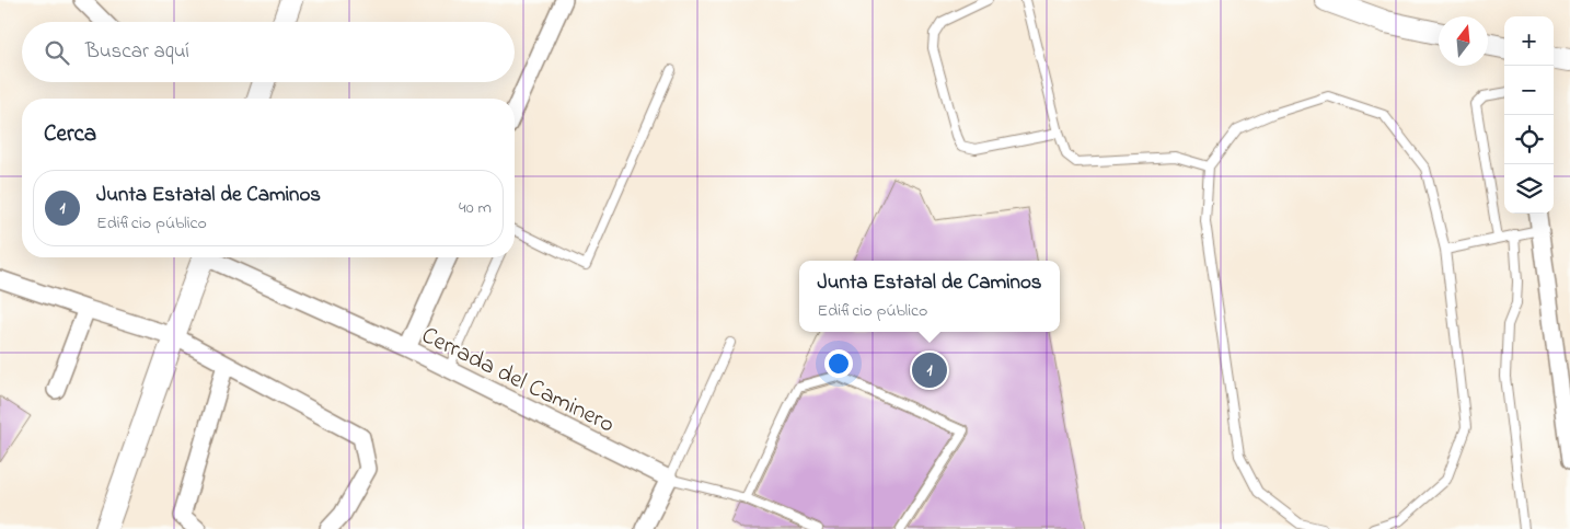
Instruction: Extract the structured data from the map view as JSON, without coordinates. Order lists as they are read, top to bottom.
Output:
{
  "streets": {
    "street": ["Cerrada del Caminero"]
  },
  "north": "top",
  "page": {
    "map_buttons": ["+", "−"],
    "search": "Buscar aquí",
    "heading": "Cerca",
    "list": [
      {
        "mark": "1",
        "name": "Junta Estatal de Caminos",
        "note": "Edificio público",
        "value": "40 m"
      }
    ],
    "popup": ["Junta Estatal de Caminos", "Edificio público"],
    "pins": "1"
  }
}
